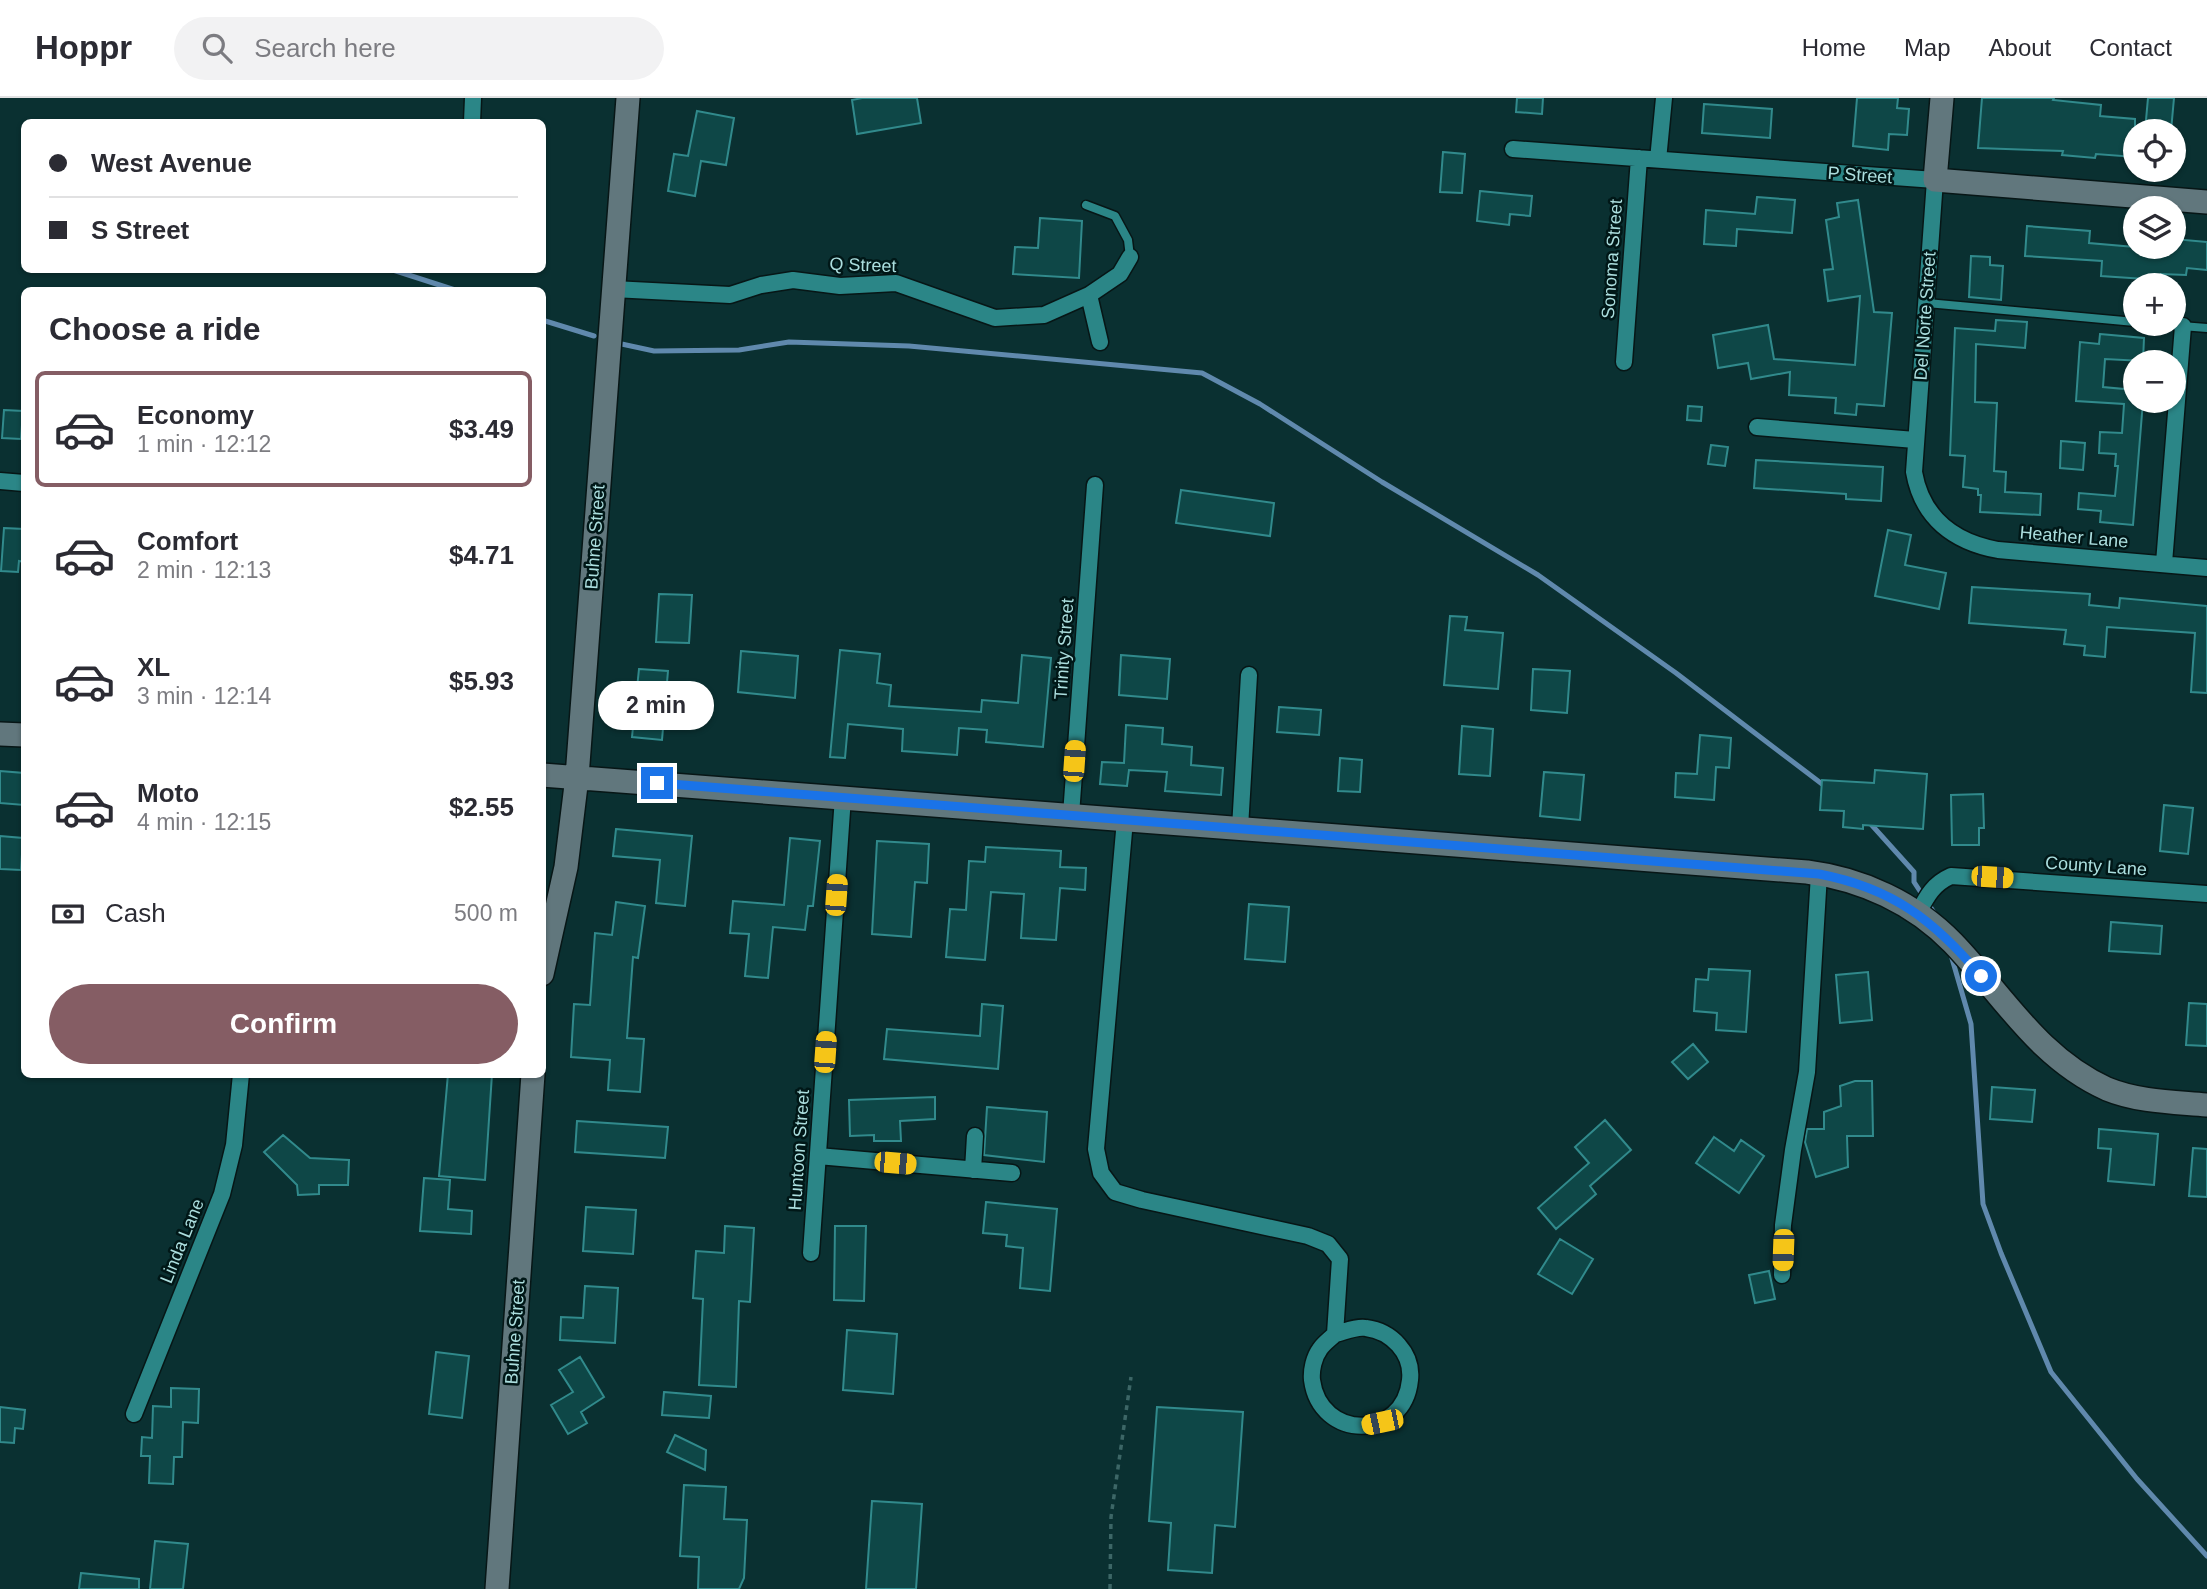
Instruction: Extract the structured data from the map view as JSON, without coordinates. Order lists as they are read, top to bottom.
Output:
{
  "streets": {
    "main road": ["P Street", "Del Norte Street", "Buhne Street"],
    "street": [
      "Sonoma Street",
      "Q Street",
      "Heather Lane",
      "Trinity Street",
      "County Lane",
      "Huntoon Street",
      "Linda Lane"
    ]
  },
  "crossings": [
    ["P Street", "Sonoma Street"],
    ["P Street", "Del Norte Street"],
    ["Q Street", "Buhne Street"],
    ["Del Norte Street", "Heather Lane"]
  ],
  "page": {
    "header": "Hoppr",
    "search": "Search here",
    "nav": [
      "Home",
      "Map",
      "About",
      "Contact"
    ],
    "map_buttons": ["+", "−"],
    "banner": ["West Avenue", "S Street"],
    "heading": "Choose a ride",
    "list": [
      {
        "name": "Economy",
        "note": "1 min · 12:12",
        "value": "$3.49"
      },
      {
        "name": "Comfort",
        "note": "2 min · 12:13",
        "value": "$4.71"
      },
      {
        "name": "XL",
        "note": "3 min · 12:14",
        "value": "$5.93"
      },
      {
        "name": "Moto",
        "note": "4 min · 12:15",
        "value": "$2.55"
      }
    ],
    "bubble": "2 min",
    "pay": ["Cash", "500 m"],
    "buttons": "Confirm"
  }
}
